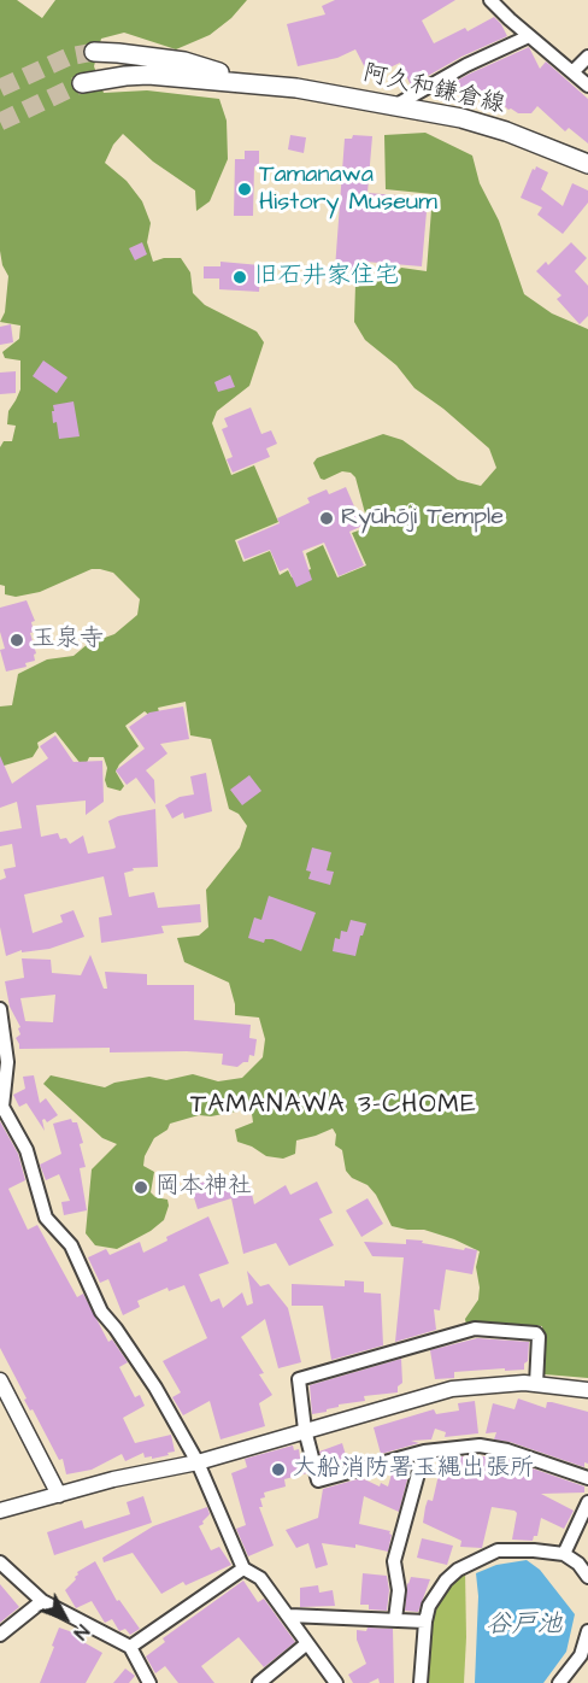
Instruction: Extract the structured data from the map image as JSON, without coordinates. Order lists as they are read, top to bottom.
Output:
{
  "streets": {
    "main road": ["阿久和鎌倉線"]
  },
  "districts": ["TAMANAWA 3-CHOME"],
  "water": ["谷戸池"],
  "places": [
    "Tamanawa History Museum",
    "旧石井家住宅",
    "Ryūhōji Temple",
    "玉泉寺",
    "岡本神社",
    "大船消防署玉縄出張所"
  ],
  "north": "bottom right"
}
